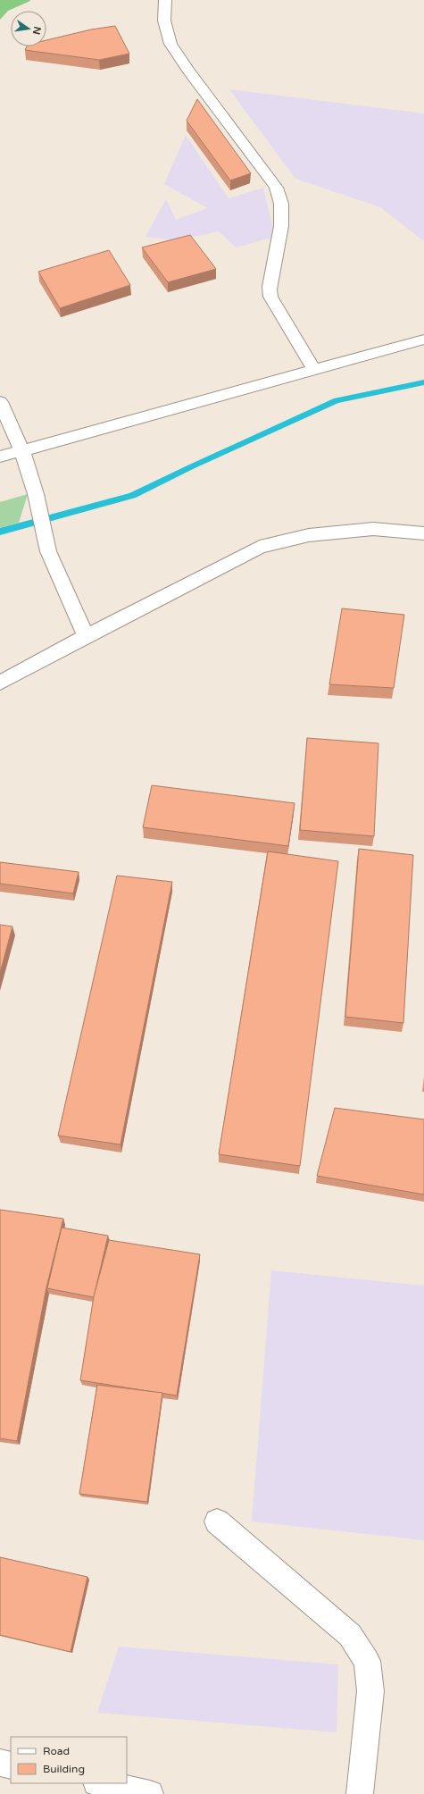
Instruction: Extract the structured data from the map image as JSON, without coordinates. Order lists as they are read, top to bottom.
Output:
{
  "legend": ["Road", "Building"],
  "north": "right"
}
